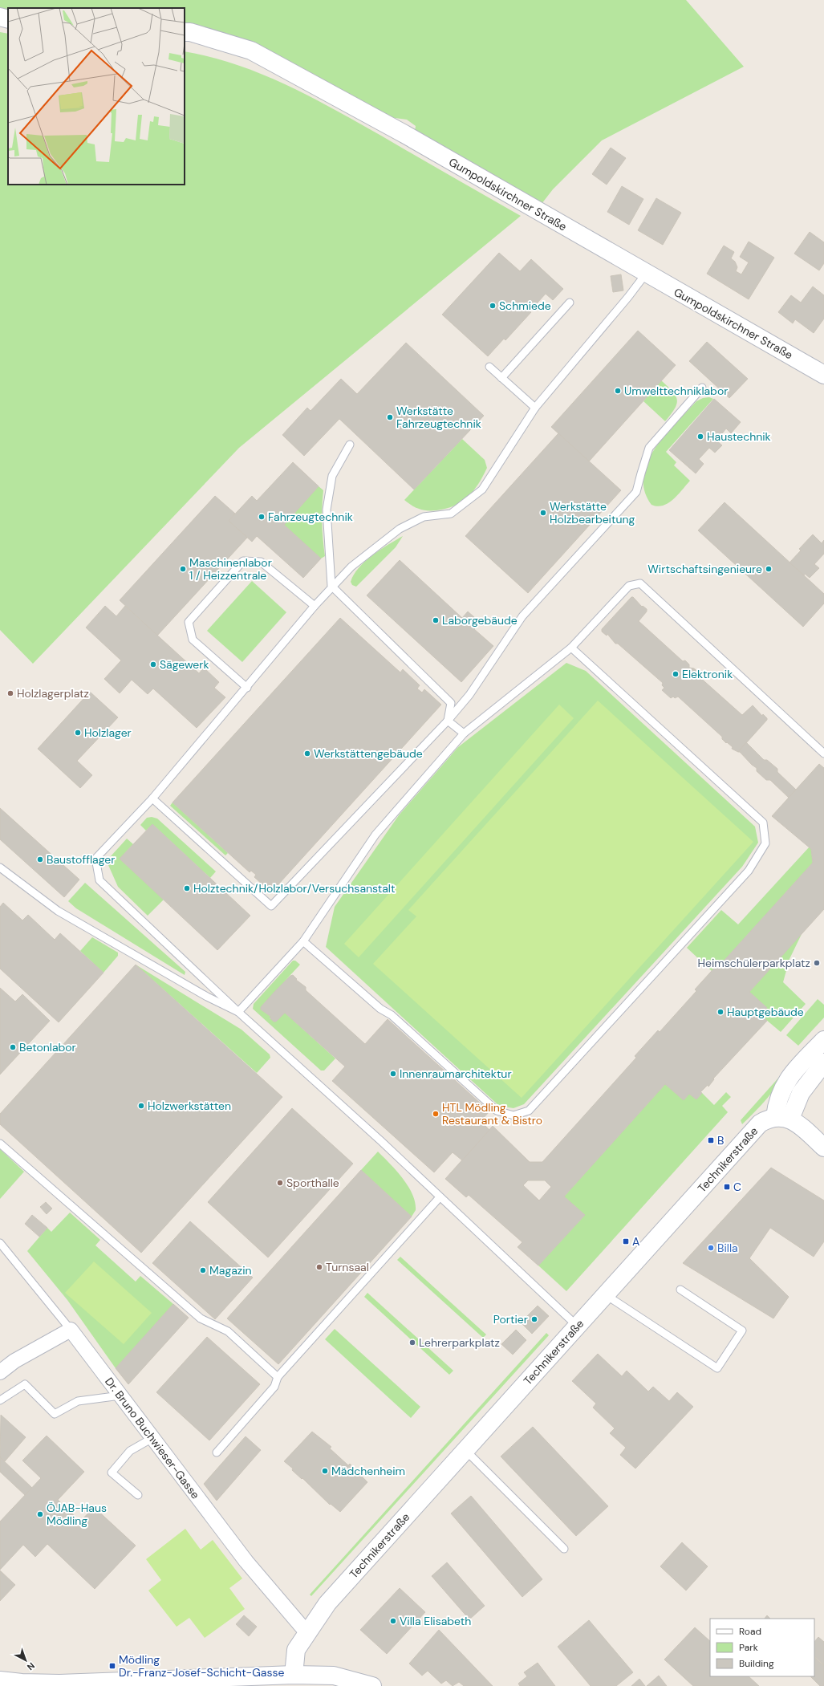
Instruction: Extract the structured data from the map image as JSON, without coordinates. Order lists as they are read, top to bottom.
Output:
{
  "streets": {
    "street": ["Gumpoldskirchner Straße", "Technikerstraße", "Dr. Bruno Buchwieser-Gasse"]
  },
  "crossings": [
    ["Technikerstraße", "Dr. Bruno Buchwieser-Gasse"]
  ],
  "places": {
    "other": [
      "Schmiede",
      "Umwelttechniklabor",
      "Werkstätte Fahrzeugtechnik",
      "Haustechnik",
      "Werkstätte Holzbearbeitung",
      "Fahrzeugtechnik",
      "Maschinenlabor 1 / Heizzentrale",
      "Wirtschaftsingenieure",
      "Laborgebäude",
      "Sägewerk",
      "Elektronik",
      "Holzlagerplatz",
      "Holzlager",
      "Werkstättengebäude",
      "Baustofflager",
      "Holztechnik/Holzlabor/Versuchsanstalt",
      "Heimschülerparkplatz",
      "Hauptgebäude",
      "Betonlabor",
      "Innenraumarchitektur",
      "Holzwerkstätten",
      "HTL Mödling Restaurant & Bistro",
      "Sporthalle",
      "Billa",
      "Turnsaal",
      "Magazin",
      "Portier",
      "Lehrerparkplatz",
      "Mädchenheim",
      "ÖJAB-Haus Mödling",
      "Villa Elisabeth"
    ],
    "transit": [
      "B",
      "C",
      "A",
      "Mödling Dr.-Franz-Josef-Schicht-Gasse"
    ]
  },
  "legend": ["Road", "Park", "Building"],
  "north": "bottom right"
}
